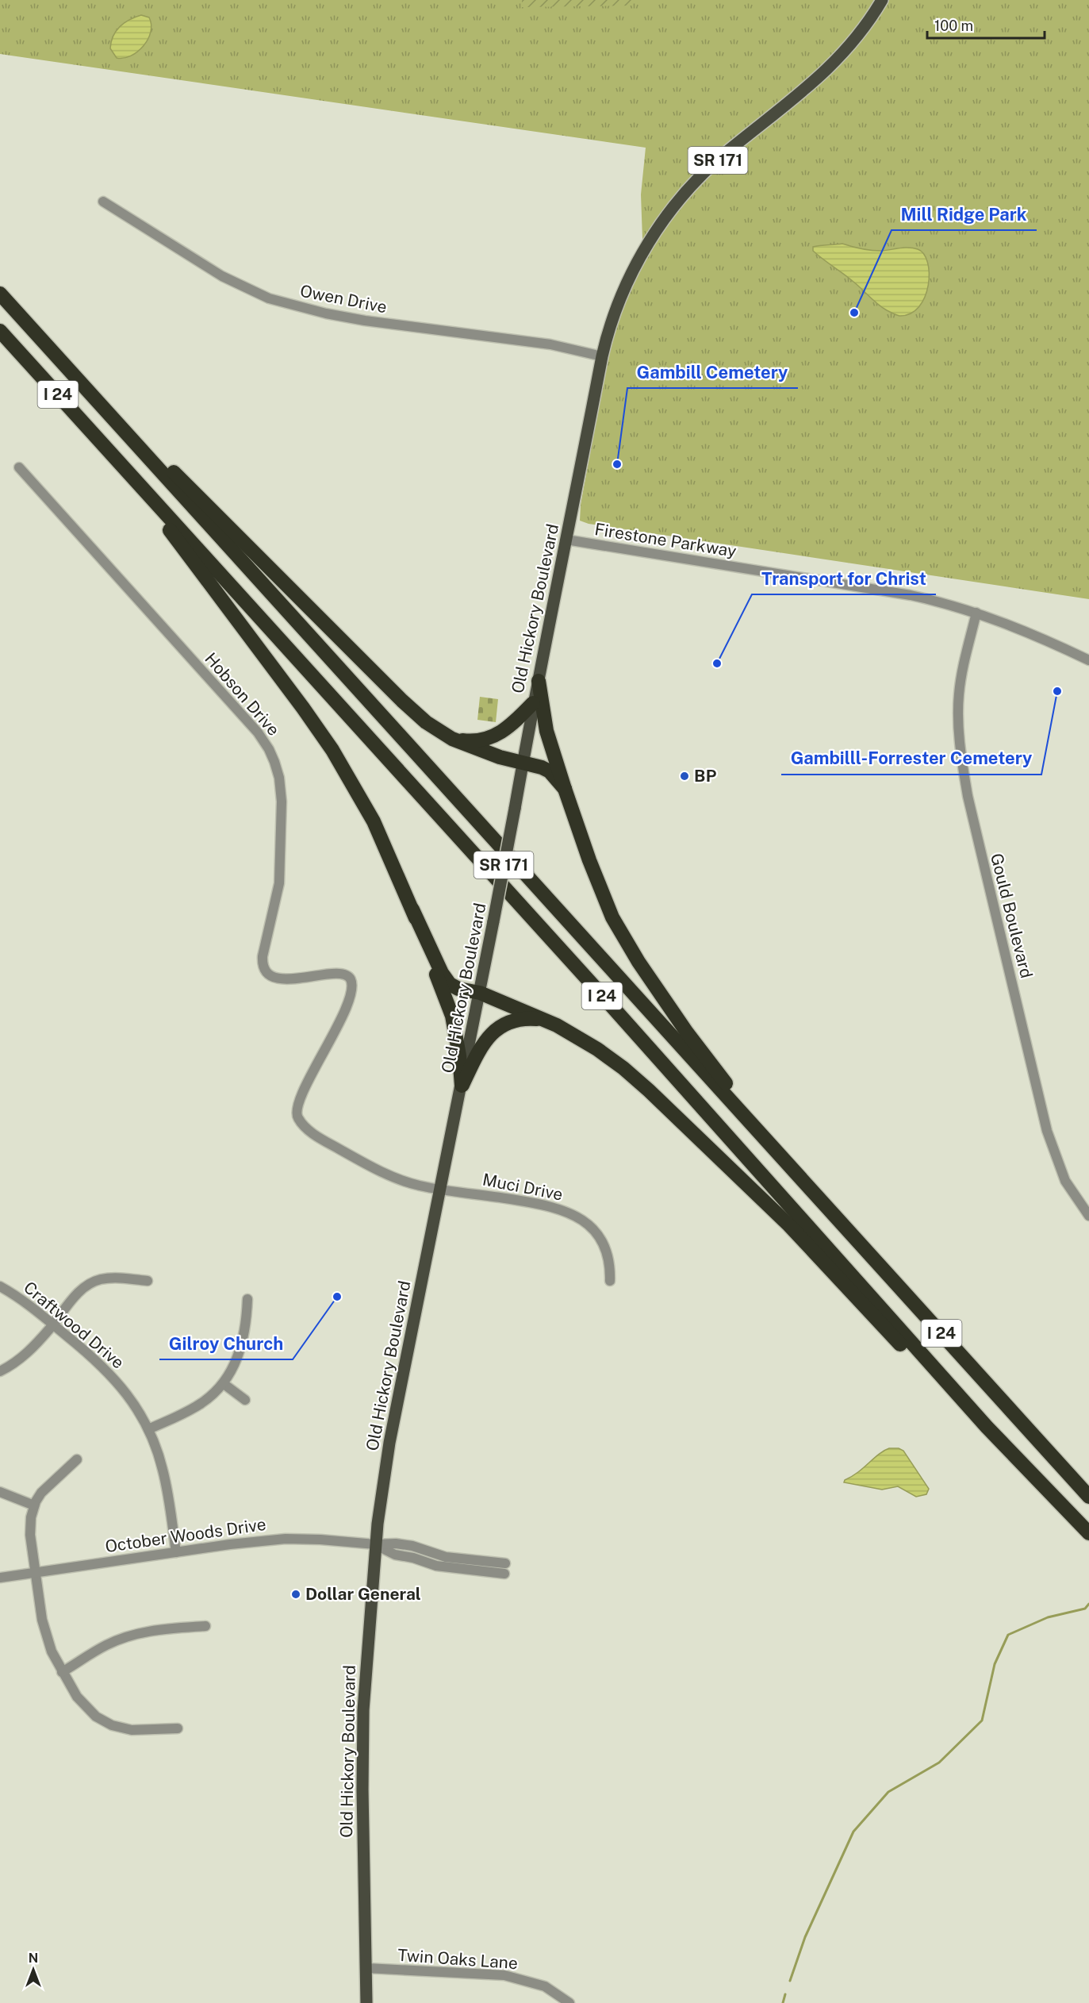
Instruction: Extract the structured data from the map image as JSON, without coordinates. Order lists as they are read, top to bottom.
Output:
{
  "streets": {
    "highway": ["I 24"],
    "main road": ["SR 171", "Old Hickory Boulevard"],
    "street": [
      "Owen Drive",
      "Firestone Parkway",
      "Hobson Drive",
      "Gould Boulevard",
      "Muci Drive",
      "Craftwood Drive",
      "October Woods Drive",
      "Twin Oaks Lane"
    ]
  },
  "crossings": [
    ["Owen Drive", "Old Hickory Boulevard"],
    ["Firestone Parkway", "Old Hickory Boulevard"],
    ["Firestone Parkway", "Gould Boulevard"],
    ["Old Hickory Boulevard", "Hobson Drive"],
    ["Old Hickory Boulevard", "Muci Drive"],
    ["Old Hickory Boulevard", "October Woods Drive"],
    ["Old Hickory Boulevard", "Twin Oaks Lane"],
    ["Hobson Drive", "Muci Drive"],
    ["Craftwood Drive", "October Woods Drive"]
  ],
  "places": [
    "Mill Ridge Park",
    "Gambill Cemetery",
    "Transport for Christ",
    "Gambilll-Forrester Cemetery",
    "BP",
    "Gilroy Church",
    "Dollar General"
  ],
  "scale_bar": "100 m",
  "north": "top"
}
